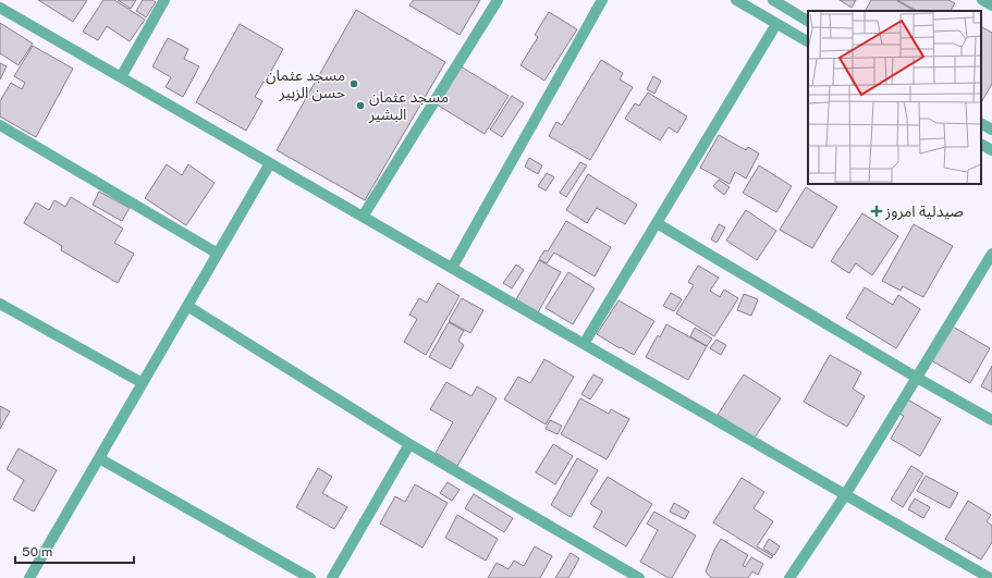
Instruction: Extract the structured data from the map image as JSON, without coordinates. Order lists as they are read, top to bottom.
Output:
{
  "places": {
    "other": ["مسجد عثمان حسن الزبير", "مسجد عثمان البشير"],
    "health": ["صيدلية امروز"]
  },
  "scale_bar": "50 m"
}
